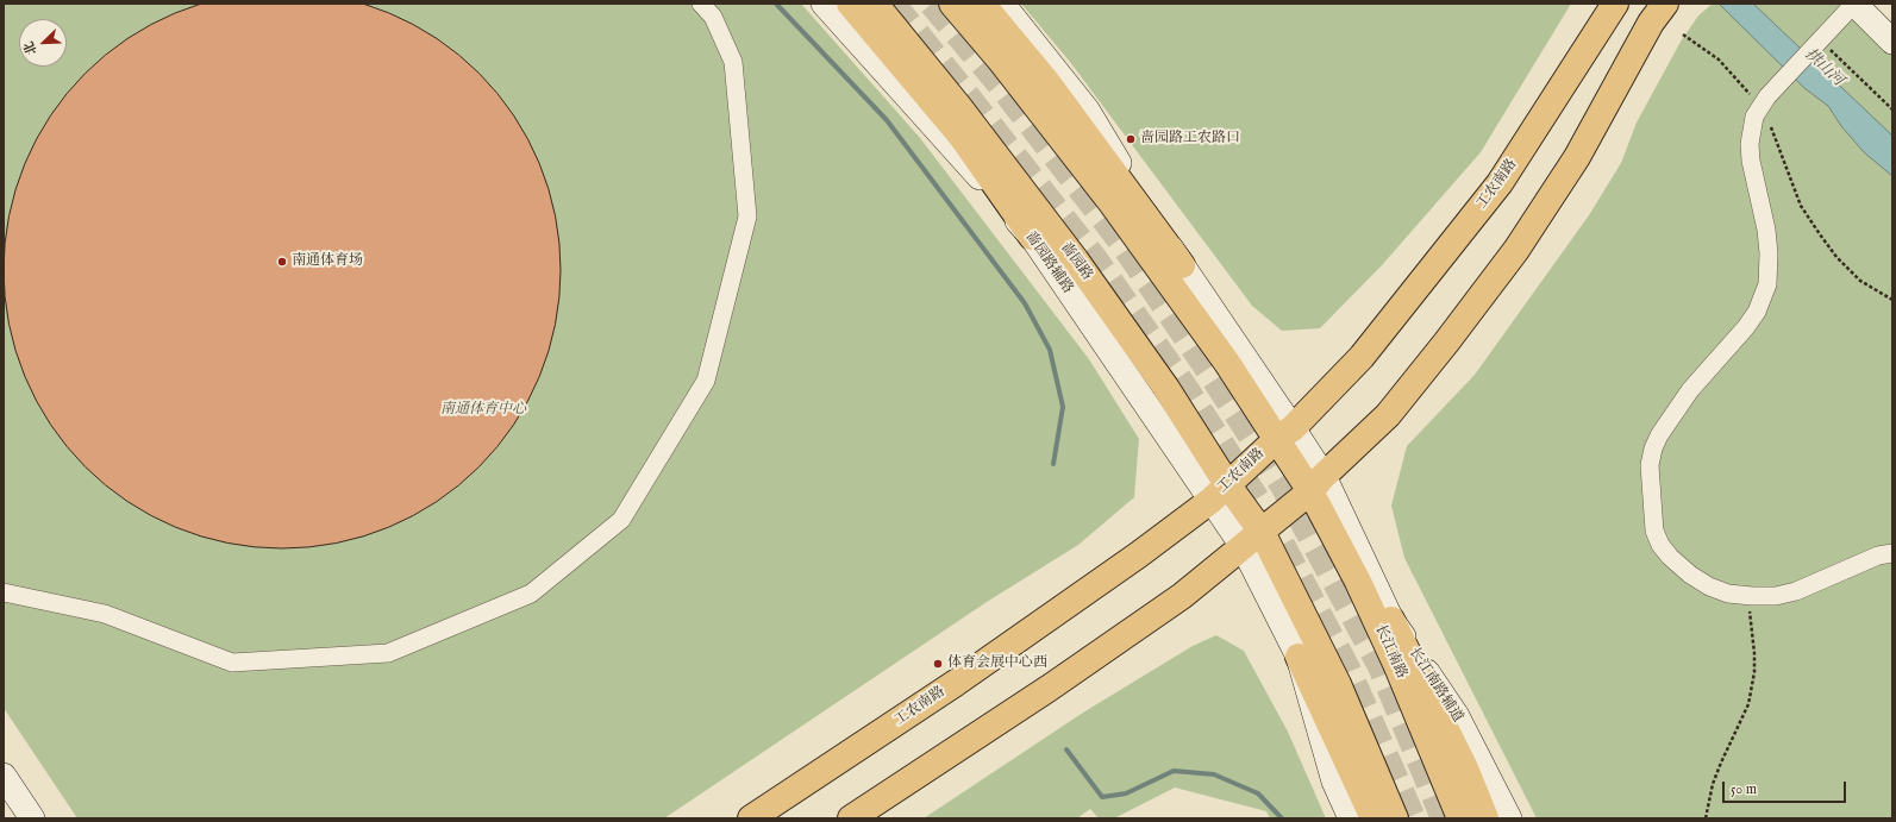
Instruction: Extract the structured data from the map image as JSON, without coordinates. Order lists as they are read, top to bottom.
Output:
{
  "streets": {
    "main road": ["工农南路", "啬园路", "长江南路"],
    "street": ["啬园路辅路", "长江南路辅道"]
  },
  "crossings": [
    ["工农南路", "啬园路"],
    ["工农南路", "啬园路辅路"],
    ["啬园路", "啬园路辅路"],
    ["长江南路", "长江南路辅道"]
  ],
  "water": ["拱山河"],
  "parks": ["南通体育中心"],
  "places": ["啬园路工农路口", "南通体育场", "体育会展中心西"],
  "scale_bar": "50 m",
  "north": "bottom left"
}
